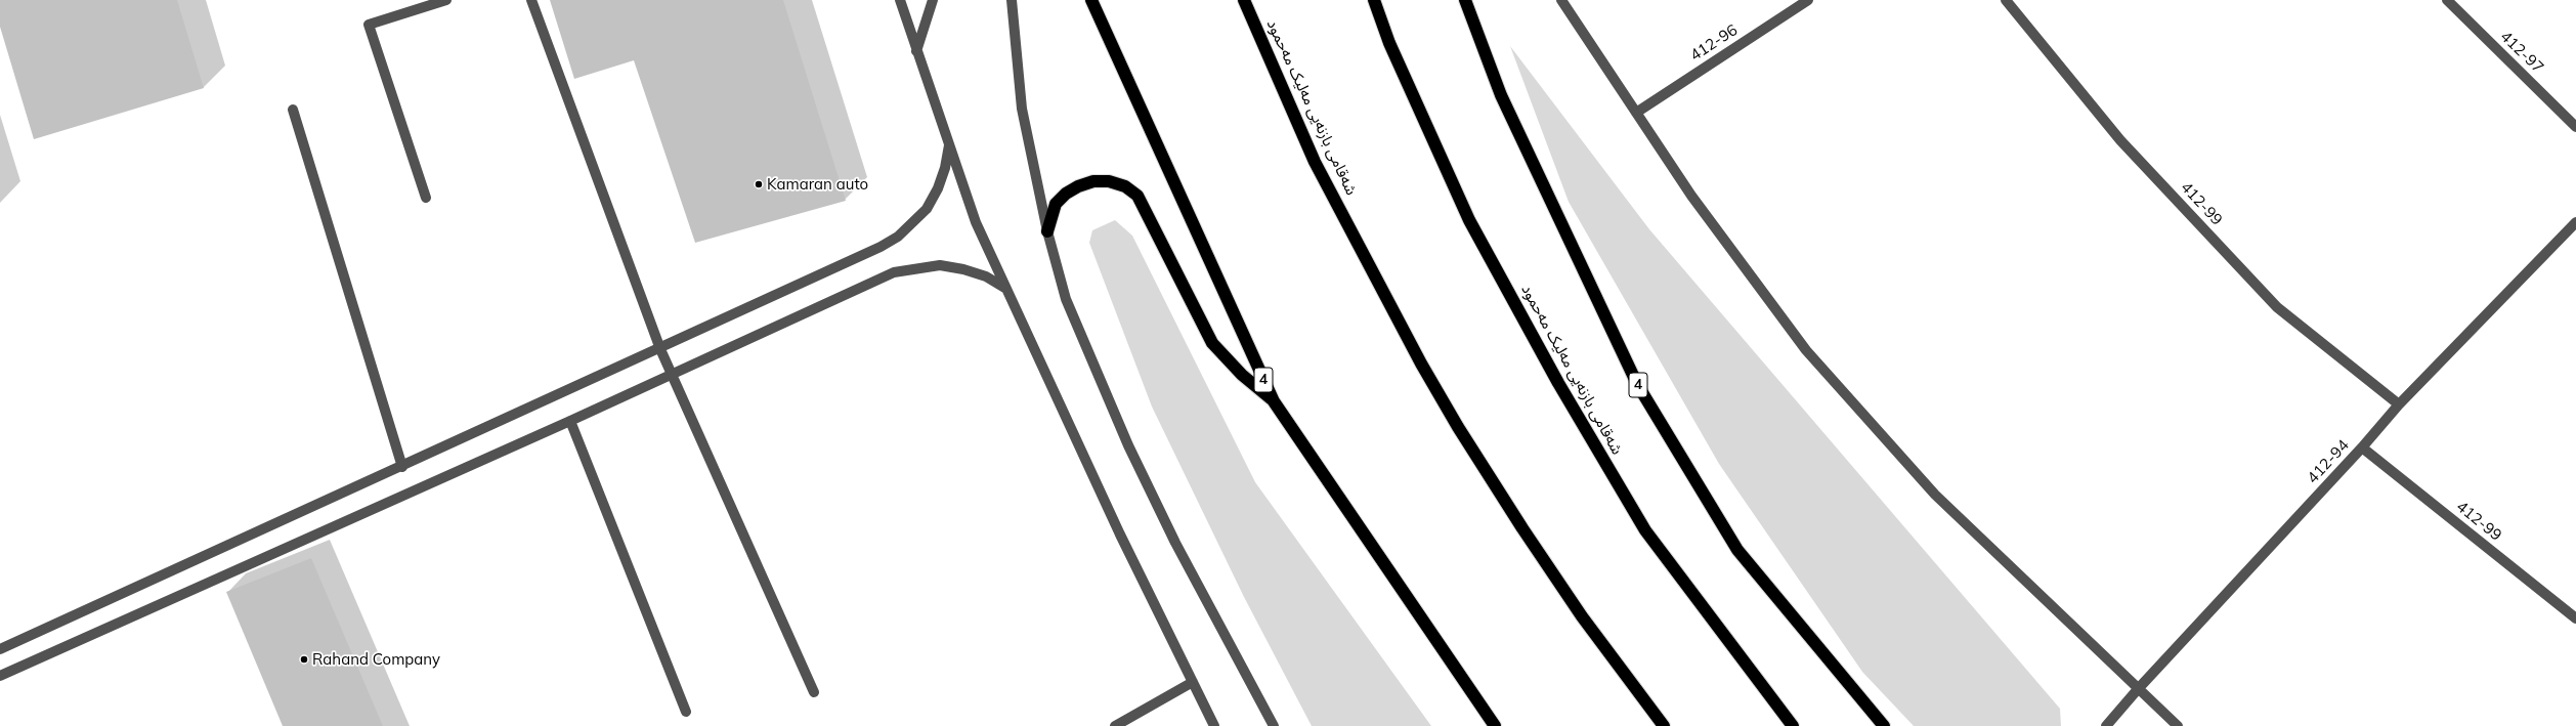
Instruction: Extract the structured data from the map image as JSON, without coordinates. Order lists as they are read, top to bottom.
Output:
{
  "streets": {
    "highway": ["شەقامی بازنەیی مەلیک مەحمود", "4"],
    "street": [
      "412-96",
      "412-97",
      "412-99",
      "412-94"
    ]
  },
  "crossings": [
    ["412-99", "412-94"]
  ],
  "places": ["Kamaran auto", "Rahand Company"]
}
